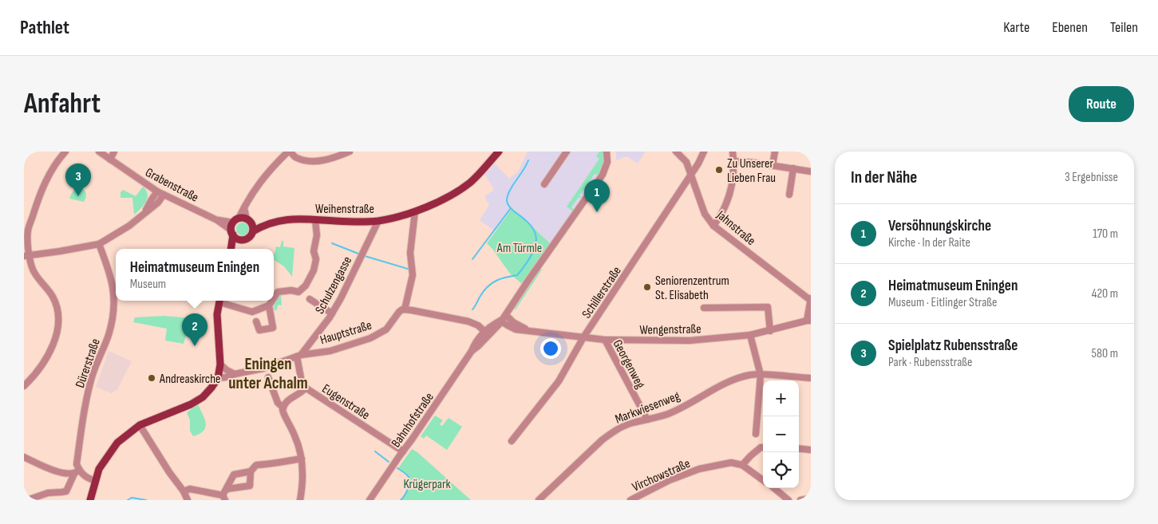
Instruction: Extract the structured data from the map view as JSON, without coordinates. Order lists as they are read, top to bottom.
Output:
{
  "streets": {
    "main road": ["Weihenstraße"],
    "street": [
      "Grabenstraße",
      "Jahnstraße",
      "Schulzengasse",
      "Schillerstraße",
      "Wengenstraße",
      "Hauptstraße",
      "Dürerstraße",
      "Georgenweg",
      "Eugenstraße",
      "Markwiesenweg",
      "Bahnhofstraße",
      "Virchowstraße"
    ]
  },
  "crossings": [
    ["Grabenstraße", "Weihenstraße"],
    ["Weihenstraße", "Schulzengasse"],
    ["Jahnstraße", "Schillerstraße"],
    ["Schulzengasse", "Hauptstraße"],
    ["Schulzengasse", "Eugenstraße"],
    ["Schillerstraße", "Wengenstraße"],
    ["Wengenstraße", "Georgenweg"],
    ["Wengenstraße", "Bahnhofstraße"],
    ["Hauptstraße", "Eugenstraße"],
    ["Georgenweg", "Markwiesenweg"],
    ["Eugenstraße", "Bahnhofstraße"]
  ],
  "districts": ["Eningen unter Achalm"],
  "parks": ["Am Türmle", "Krügerpark"],
  "places": ["Zu Unserer Lieben Frau", "Seniorenzentrum St. Elisabeth", "Andreaskirche"],
  "page": {
    "header": "Pathlet",
    "nav": ["Karte", "Ebenen", "Teilen"],
    "buttons": "Route",
    "title": "Anfahrt",
    "heading": ["In der Nähe", "3 Ergebnisse"],
    "pins": ["3", "1", "2"],
    "list": [
      {
        "mark": "1",
        "name": "Versöhnungskirche",
        "note": "Kirche · In der Raite",
        "value": "170 m"
      },
      {
        "mark": "2",
        "name": "Heimatmuseum Eningen",
        "note": "Museum · Eitlinger Straße",
        "value": "420 m"
      },
      {
        "mark": "3",
        "name": "Spielplatz Rubensstraße",
        "note": "Park · Rubensstraße",
        "value": "580 m"
      }
    ],
    "popup": ["Heimatmuseum Eningen", "Museum"],
    "map_buttons": ["+", "−"]
  }
}
